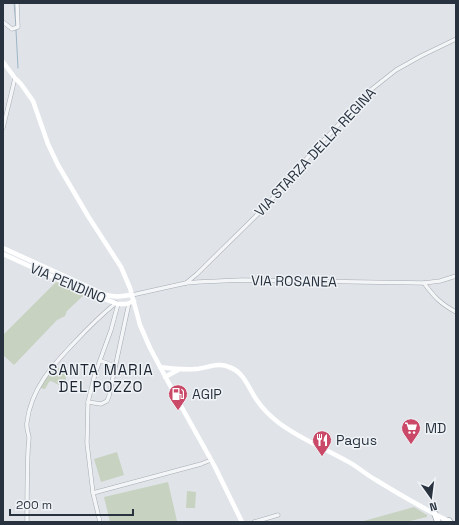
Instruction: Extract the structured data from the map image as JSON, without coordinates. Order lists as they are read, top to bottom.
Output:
{
  "streets": {
    "street": ["VIA STARZA DELLA REGINA", "VIA ROSANEA", "VIA PENDINO"]
  },
  "crossings": [
    ["VIA STARZA DELLA REGINA", "VIA ROSANEA"],
    ["VIA ROSANEA", "VIA PENDINO"]
  ],
  "districts": ["SANTA MARIA DEL POZZO"],
  "places": {
    "fuel station": ["AGIP"],
    "supermarket": ["MD"],
    "restaurant": ["Pagus"]
  },
  "scale_bar": "200 m",
  "north": "bottom"
}
